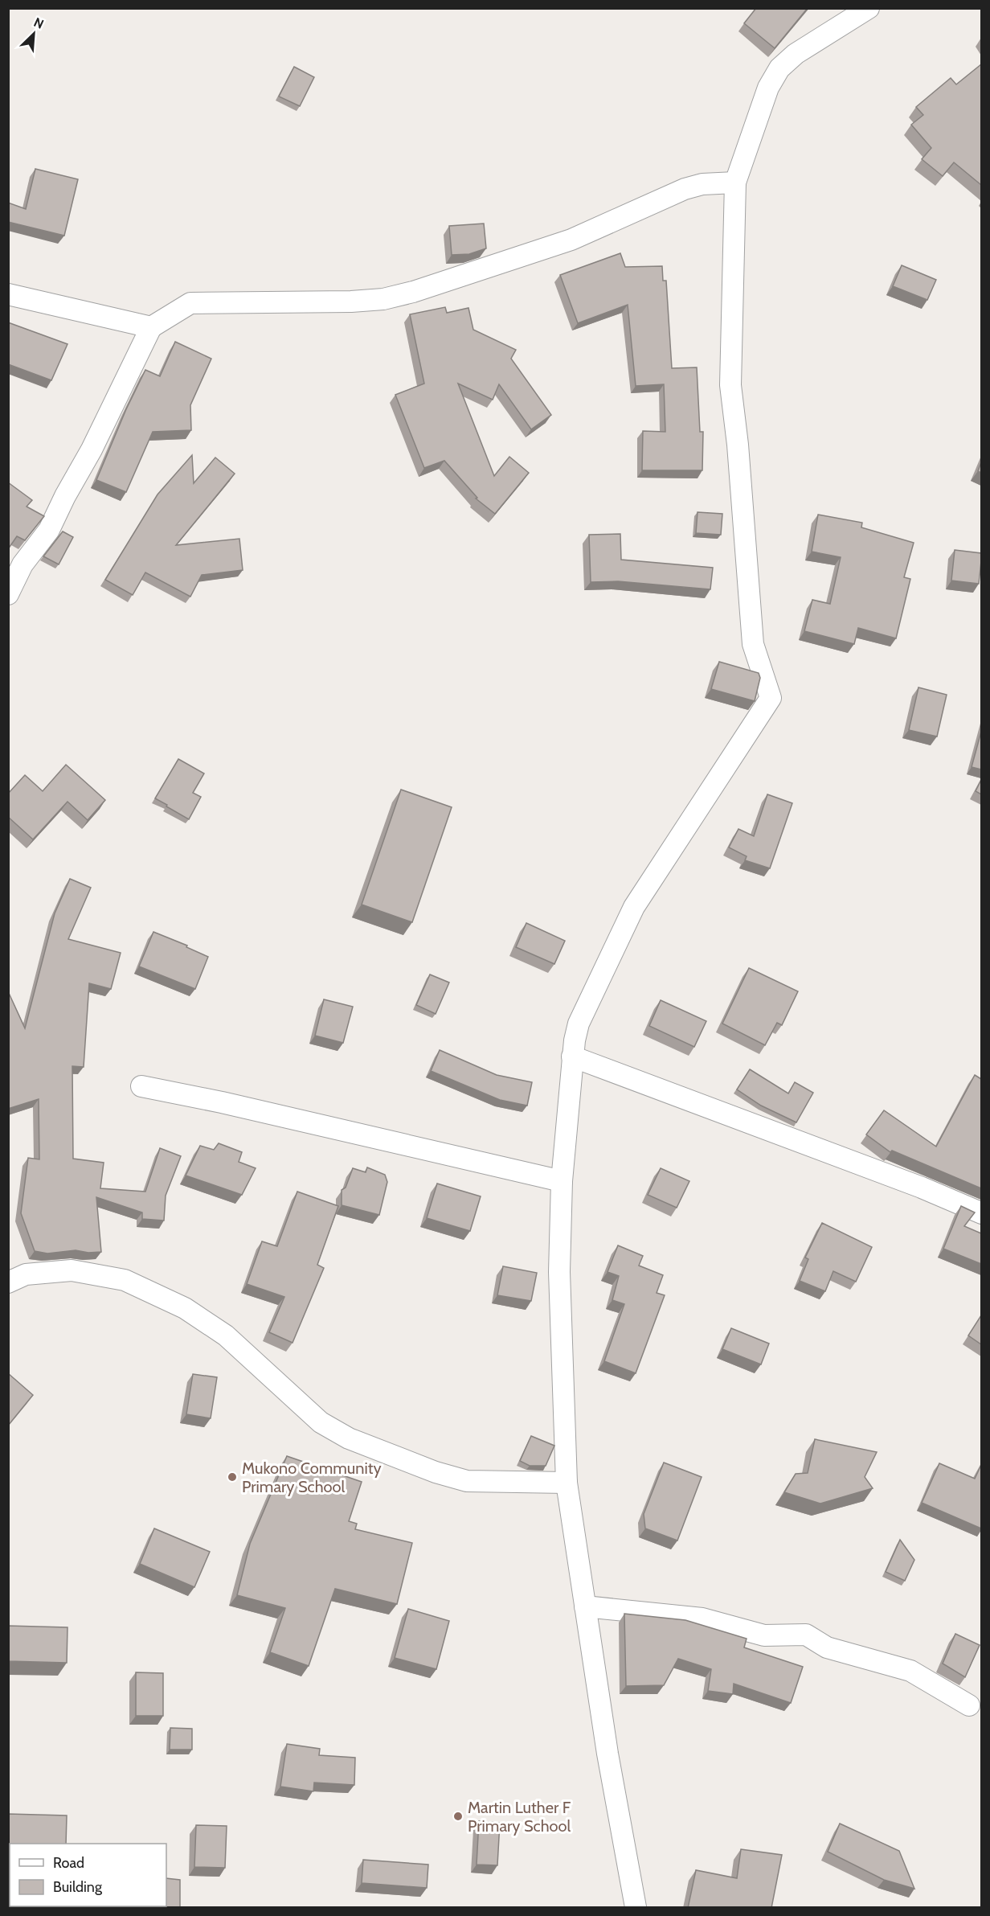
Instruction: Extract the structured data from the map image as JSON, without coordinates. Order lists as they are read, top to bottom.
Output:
{
  "places": ["Mukono Community Primary School", "Martin Luther F Primary School"],
  "legend": ["Road", "Building"],
  "north": "top right"
}
